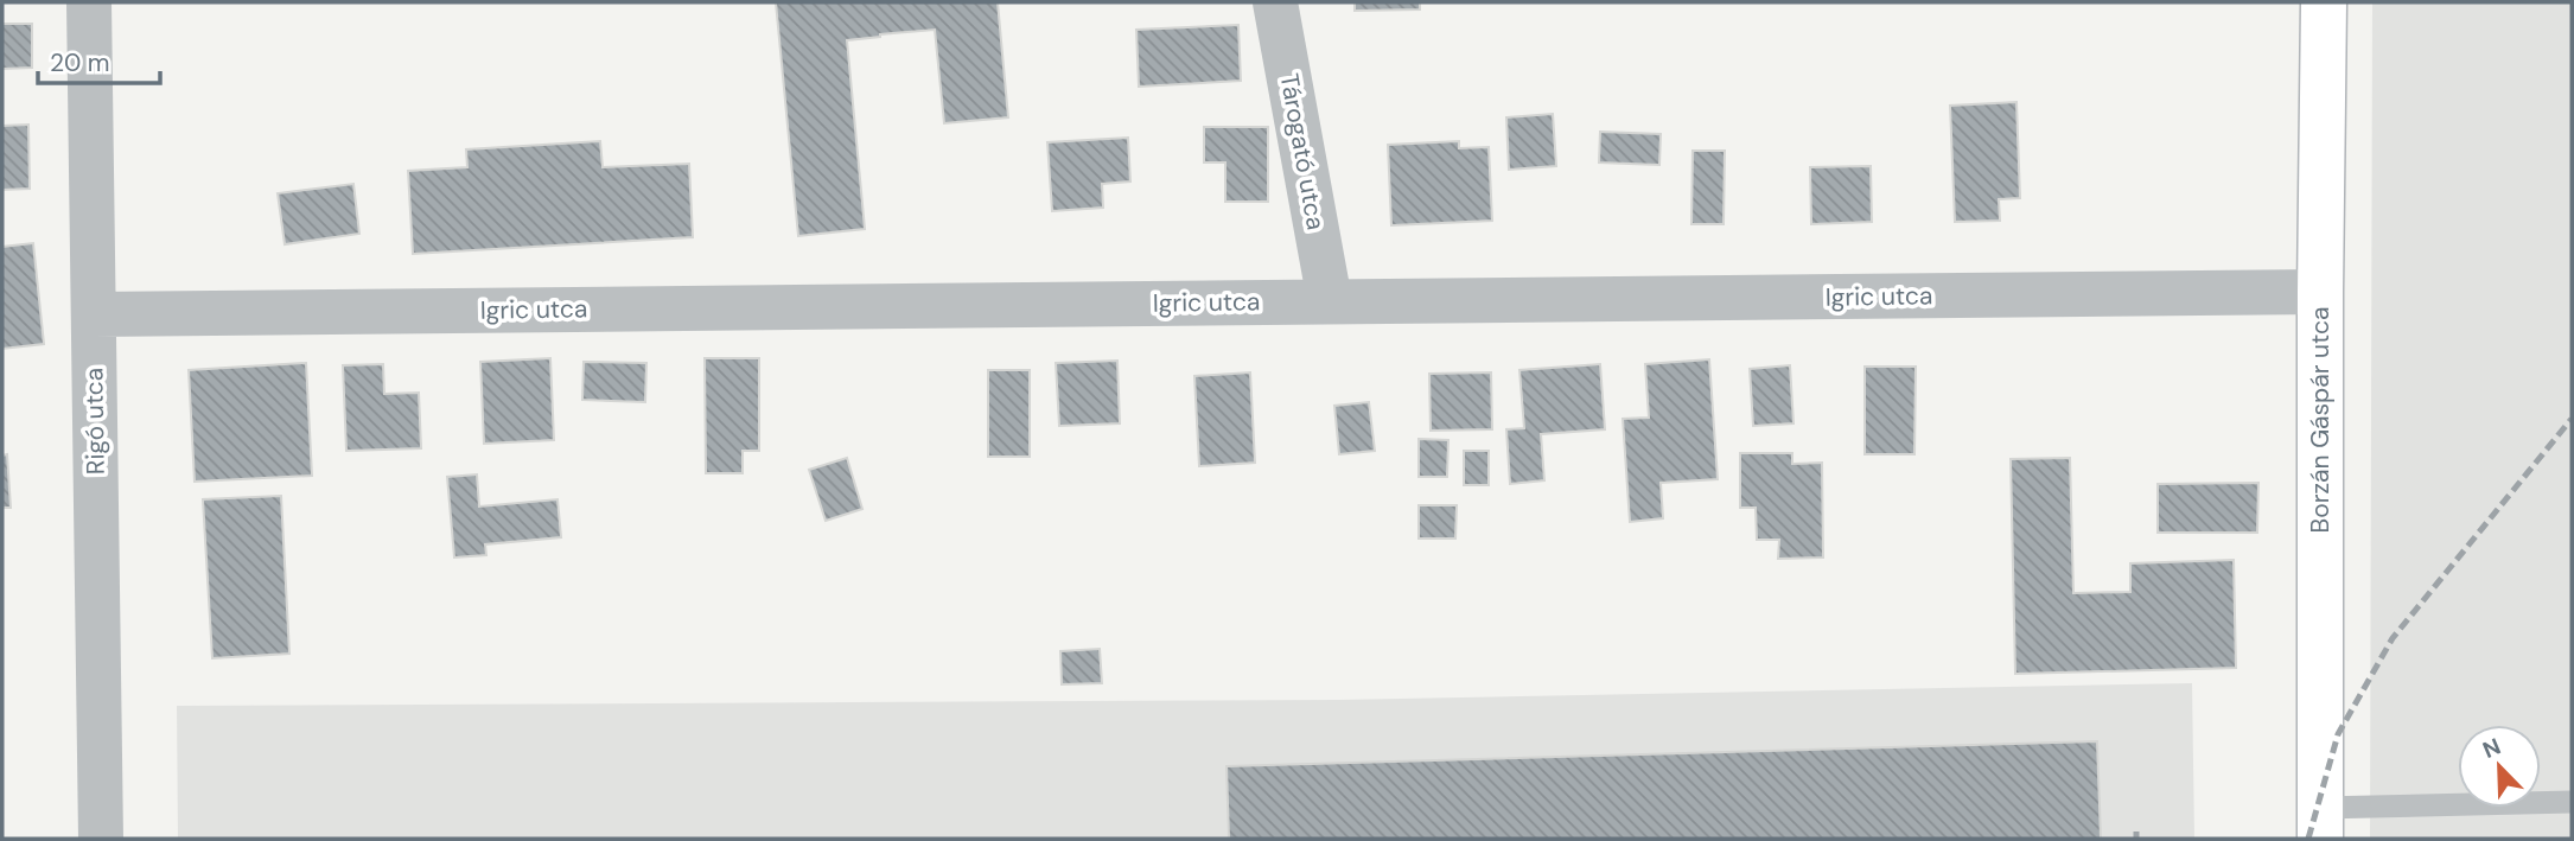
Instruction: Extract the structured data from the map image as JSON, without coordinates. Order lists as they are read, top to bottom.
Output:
{
  "streets": {
    "street": [
      "Tárogató utca",
      "Igric utca",
      "Borzán Gáspár utca",
      "Rigó utca"
    ]
  },
  "crossings": [
    ["Tárogató utca", "Igric utca"],
    ["Igric utca", "Borzán Gáspár utca"],
    ["Igric utca", "Rigó utca"]
  ],
  "scale_bar": "20 m",
  "north": "top left"
}
